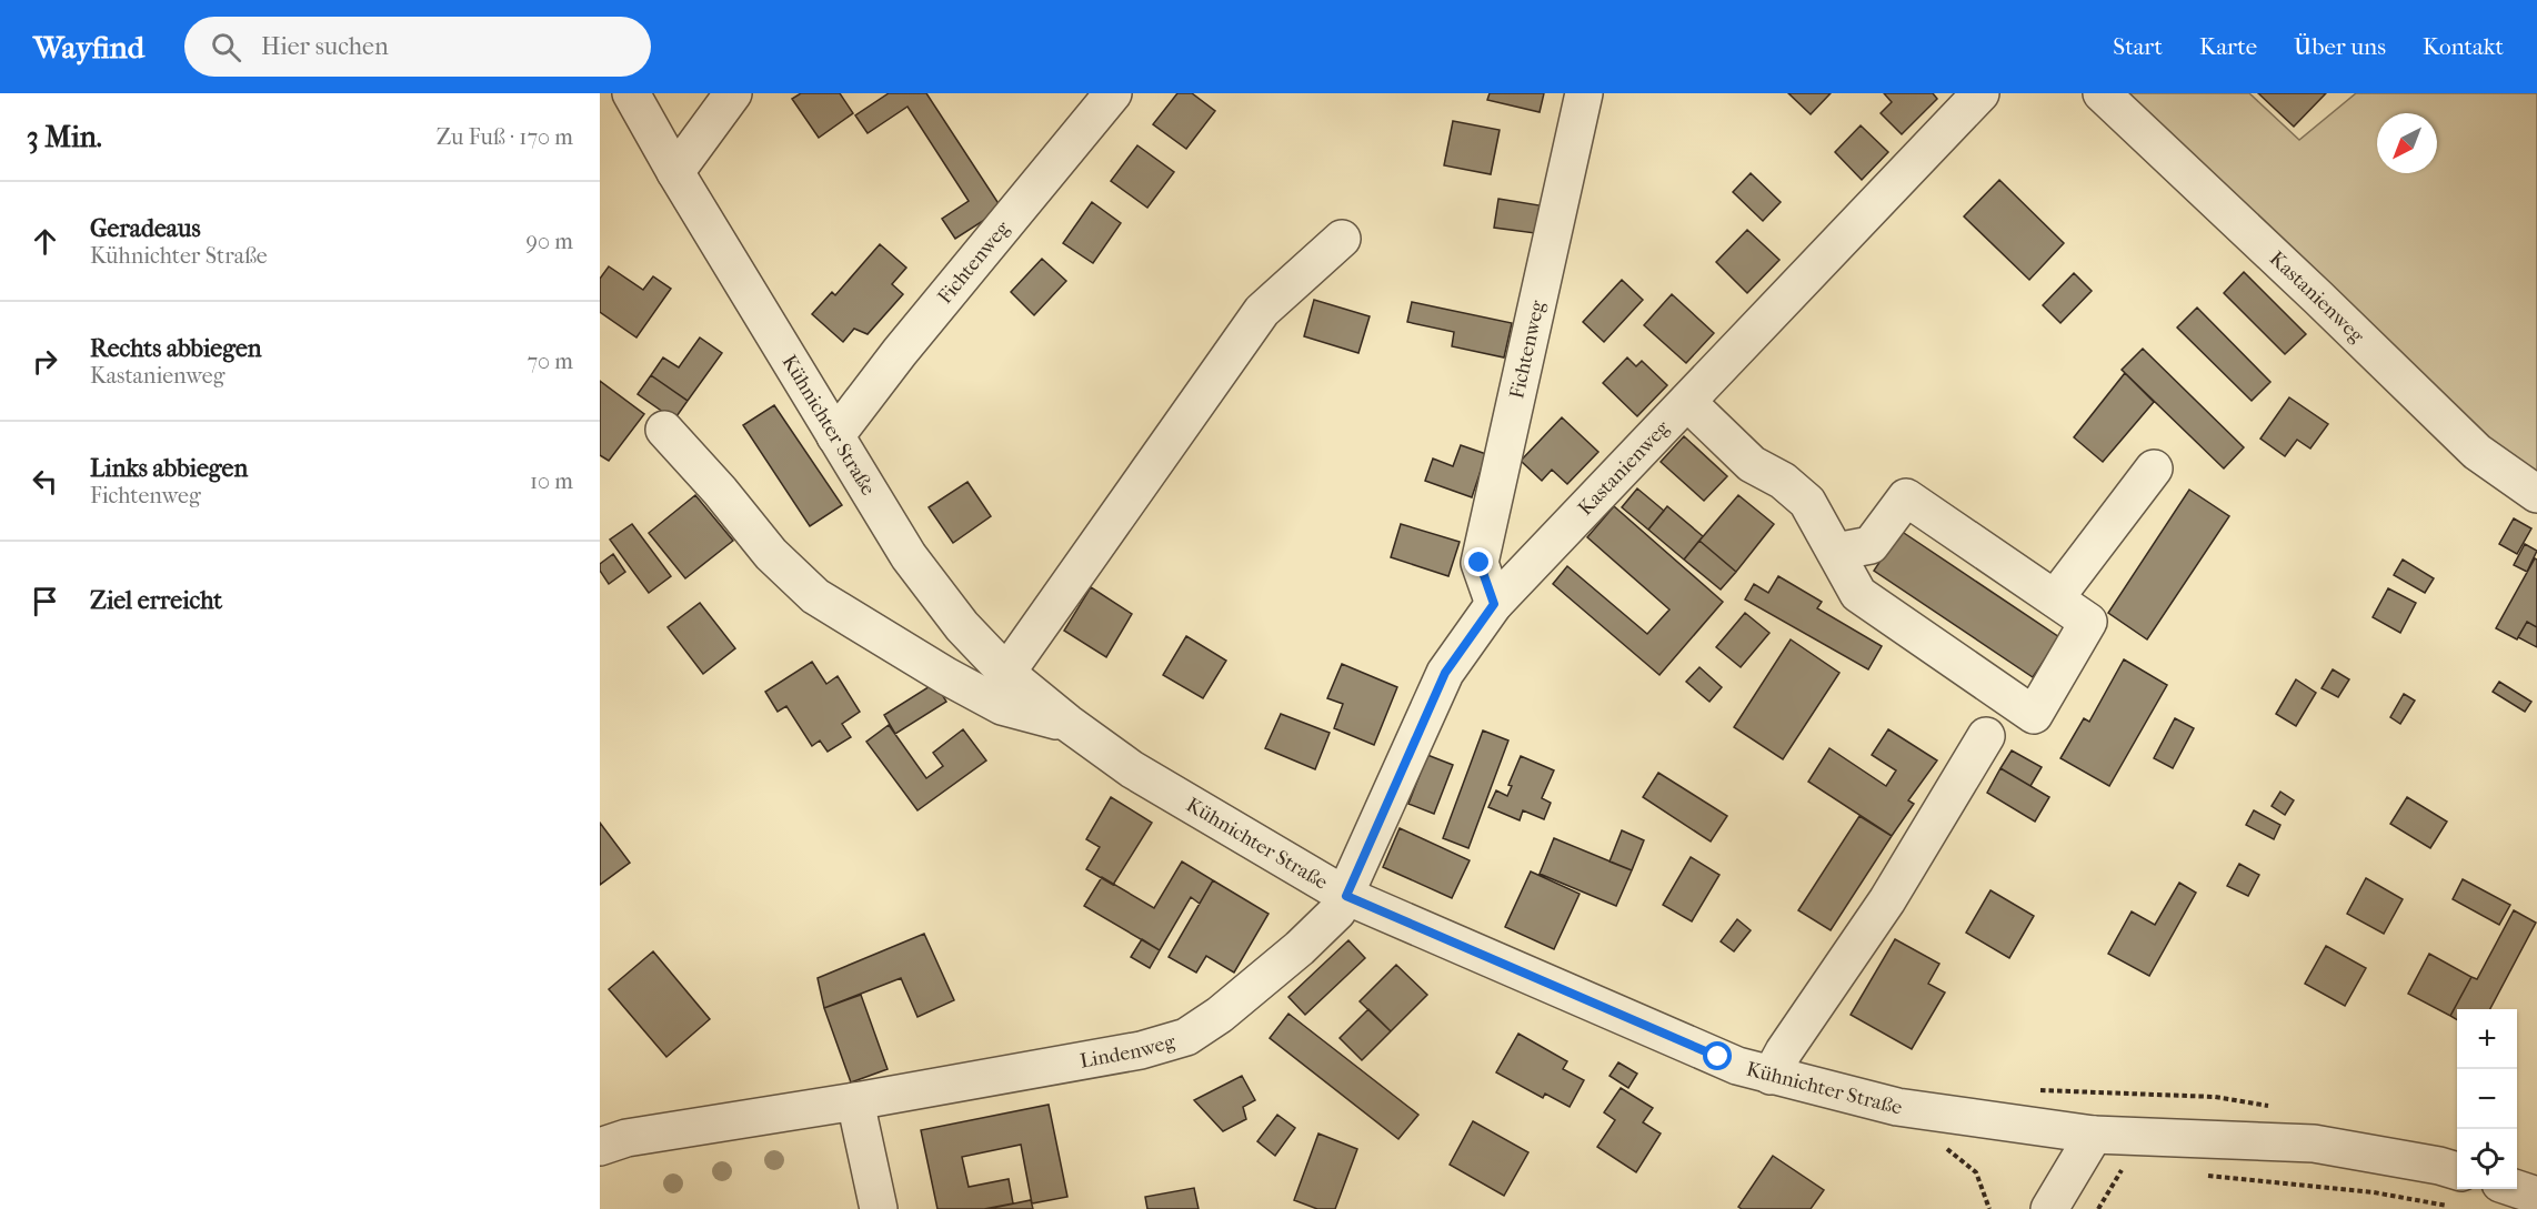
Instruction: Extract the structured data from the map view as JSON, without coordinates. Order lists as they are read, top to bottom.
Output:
{
  "streets": {
    "street": [
      "Fichtenweg",
      "Kastanienweg",
      "Kühnichter Straße",
      "Lindenweg"
    ]
  },
  "crossings": [
    ["Fichtenweg", "Kastanienweg"],
    ["Fichtenweg", "Kühnichter Straße"],
    ["Kastanienweg", "Kühnichter Straße"],
    ["Kastanienweg", "Lindenweg"],
    ["Kühnichter Straße", "Lindenweg"]
  ],
  "north": "bottom left",
  "page": {
    "header": "Wayfind",
    "search": "Hier suchen",
    "nav": [
      "Start",
      "Karte",
      "Über uns",
      "Kontakt"
    ],
    "heading": ["3 Min.", "Zu Fuß · 170 m"],
    "list": [
      ["Geradeaus", "Kühnichter Straße", "90 m"],
      ["Rechts abbiegen", "Kastanienweg", "70 m"],
      ["Links abbiegen", "Fichtenweg", "10 m"],
      "Ziel erreicht"
    ],
    "map_buttons": ["+", "−"]
  }
}
